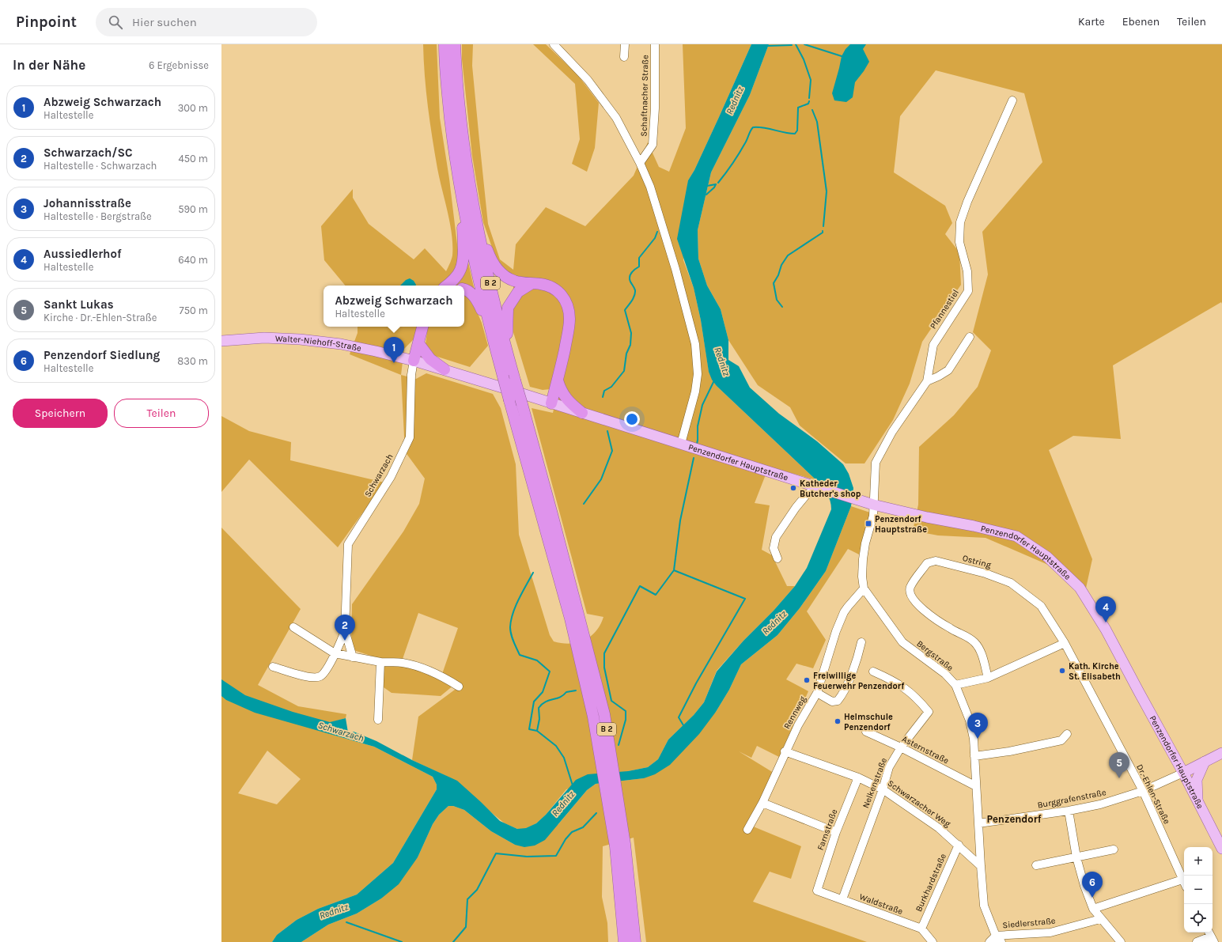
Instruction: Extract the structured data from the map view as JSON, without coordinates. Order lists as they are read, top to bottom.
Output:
{
  "streets": {
    "highway": ["B 2"],
    "main road": ["Walter-Niehoff-Straße", "Penzendorfer Hauptstraße"],
    "street": [
      "Schaftnacher Straße",
      "Pfannestiel",
      "Schwarzach",
      "Ostring",
      "Bergstraße",
      "Rennweg",
      "Asternstraße",
      "Nelkenstraße",
      "Dr.-Ehlen-Straße",
      "Burggrafenstraße",
      "Schwarzacher Weg",
      "Farnstraße",
      "Burkhardstraße",
      "Waldstraße",
      "Siedlerstraße"
    ]
  },
  "crossings": [
    ["Pfannestiel", "Penzendorfer Hauptstraße"],
    ["Walter-Niehoff-Straße", "Penzendorfer Hauptstraße"],
    ["Walter-Niehoff-Straße", "Schwarzach"],
    ["Penzendorfer Hauptstraße", "Burggrafenstraße"],
    ["Ostring", "Dr.-Ehlen-Straße"],
    ["Bergstraße", "Rennweg"],
    ["Bergstraße", "Asternstraße"],
    ["Bergstraße", "Burggrafenstraße"],
    ["Bergstraße", "Schwarzacher Weg"],
    ["Bergstraße", "Siedlerstraße"],
    ["Rennweg", "Schwarzacher Weg"],
    ["Asternstraße", "Nelkenstraße"],
    ["Nelkenstraße", "Schwarzacher Weg"],
    ["Nelkenstraße", "Waldstraße"],
    ["Dr.-Ehlen-Straße", "Burggrafenstraße"],
    ["Schwarzacher Weg", "Farnstraße"],
    ["Schwarzacher Weg", "Burkhardstraße"],
    ["Farnstraße", "Waldstraße"],
    ["Burkhardstraße", "Waldstraße"]
  ],
  "districts": ["Penzendorf"],
  "water": ["Rednitz", "Schwarzach"],
  "places": {
    "other": [
      "Katheder Butcher's shop",
      "Kath. Kirche St. Elisabeth",
      "Freiwillige Feuerwehr Penzendorf",
      "Helmschule Penzendorf"
    ],
    "transit": ["Penzendorf Hauptstraße"]
  },
  "page": {
    "header": "Pinpoint",
    "search": "Hier suchen",
    "nav": ["Karte", "Ebenen", "Teilen"],
    "heading": ["In der Nähe", "6 Ergebnisse"],
    "list": [
      {
        "mark": "1",
        "name": "Abzweig Schwarzach",
        "note": "Haltestelle",
        "value": "300 m"
      },
      {
        "mark": "2",
        "name": "Schwarzach/SC",
        "note": "Haltestelle · Schwarzach",
        "value": "450 m"
      },
      {
        "mark": "3",
        "name": "Johannisstraße",
        "note": "Haltestelle · Bergstraße",
        "value": "590 m"
      },
      {
        "mark": "4",
        "name": "Aussiedlerhof",
        "note": "Haltestelle",
        "value": "640 m"
      },
      {
        "mark": "5",
        "name": "Sankt Lukas",
        "note": "Kirche · Dr.-Ehlen-Straße",
        "value": "750 m"
      },
      {
        "mark": "6",
        "name": "Penzendorf Siedlung",
        "note": "Haltestelle",
        "value": "830 m"
      }
    ],
    "popup": ["Abzweig Schwarzach", "Haltestelle"],
    "pins": [
      "1",
      "4",
      "2",
      "3",
      "5",
      "6"
    ],
    "buttons": ["Speichern", "Teilen"],
    "map_buttons": ["+", "−"]
  }
}
